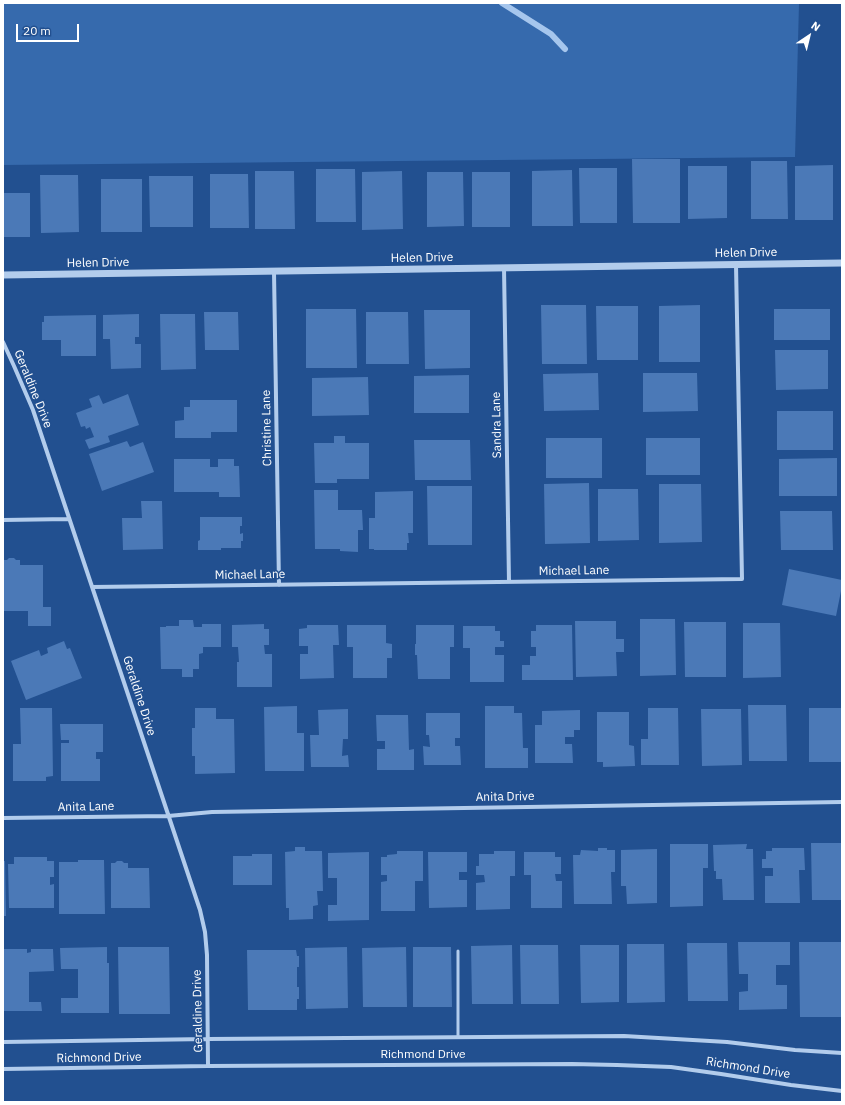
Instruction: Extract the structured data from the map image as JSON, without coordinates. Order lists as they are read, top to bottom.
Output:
{
  "streets": {
    "street": [
      "Helen Drive",
      "Geraldine Drive",
      "Sandra Lane",
      "Christine Lane",
      "Michael Lane",
      "Anita Drive",
      "Anita Lane",
      "Richmond Drive"
    ]
  },
  "crossings": [
    ["Helen Drive", "Sandra Lane"],
    ["Helen Drive", "Christine Lane"],
    ["Helen Drive", "Michael Lane"],
    ["Geraldine Drive", "Michael Lane"],
    ["Geraldine Drive", "Anita Drive"],
    ["Geraldine Drive", "Anita Lane"],
    ["Geraldine Drive", "Richmond Drive"],
    ["Sandra Lane", "Michael Lane"],
    ["Christine Lane", "Michael Lane"],
    ["Anita Drive", "Anita Lane"]
  ],
  "scale_bar": "20 m",
  "north": "top right"
}
